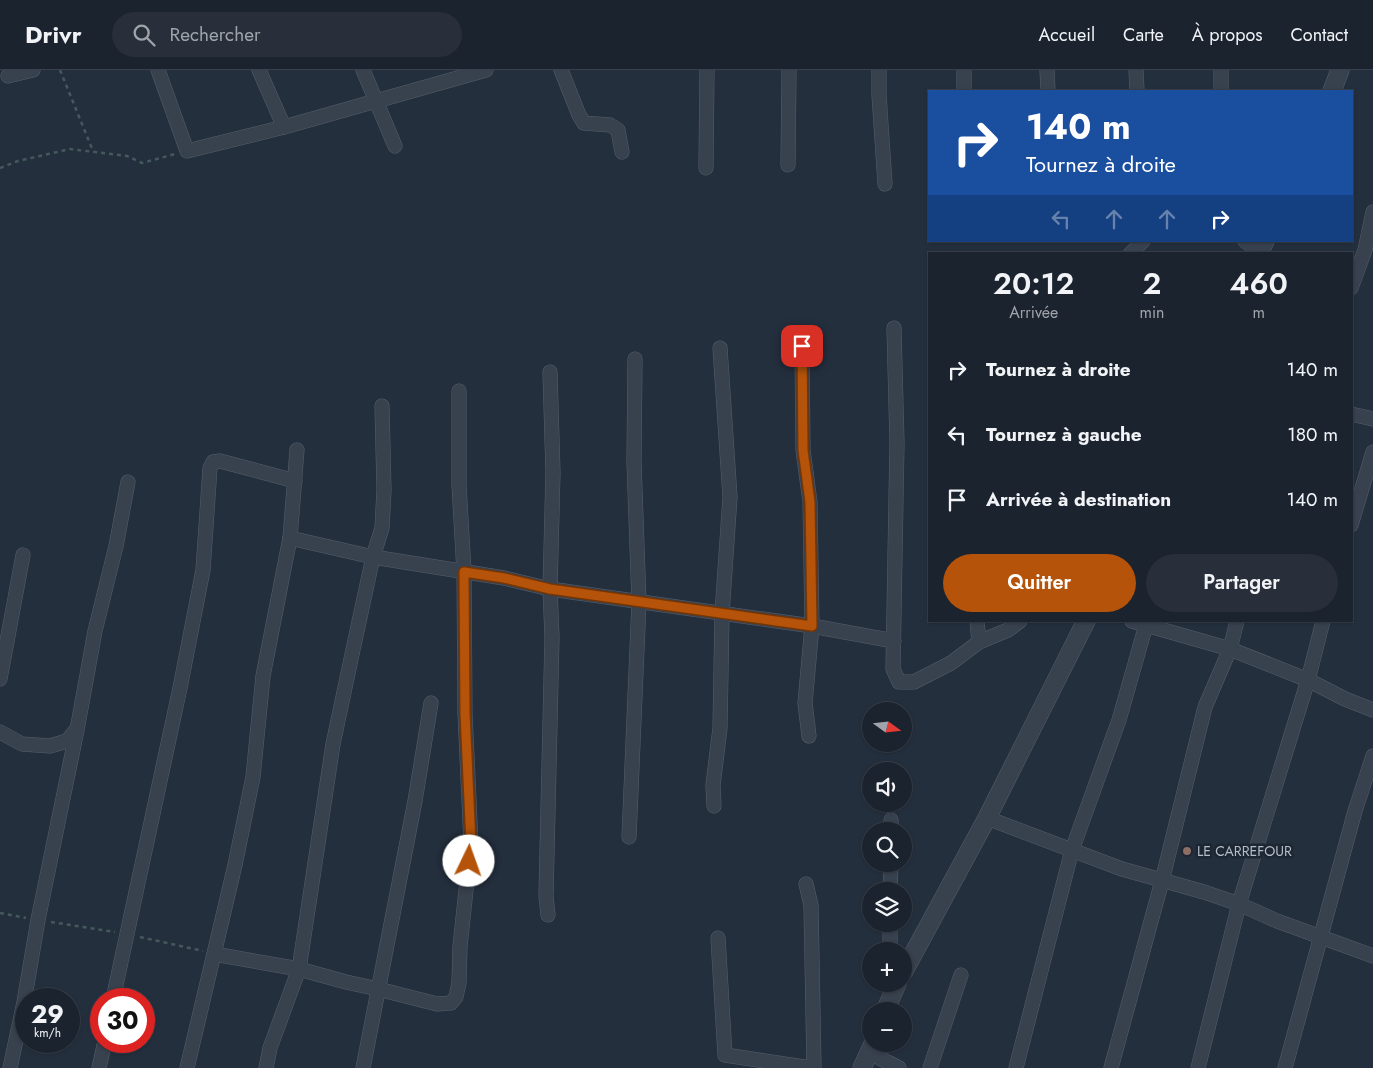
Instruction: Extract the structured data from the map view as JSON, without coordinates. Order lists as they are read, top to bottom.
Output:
{
  "places": ["LE CARREFOUR"],
  "north": "right",
  "page": {
    "header": "Drivr",
    "search": "Rechercher",
    "nav": [
      "Accueil",
      "Carte",
      "À propos",
      "Contact"
    ],
    "turn": ["140 m", "Tournez à droite"],
    "eta": [
      "20:12",
      "Arrivée",
      "2",
      "min",
      "460",
      "m"
    ],
    "list": [
      {
        "name": "Tournez à droite",
        "value": "140 m"
      },
      {
        "name": "Tournez à gauche",
        "value": "180 m"
      },
      {
        "name": "Arrivée à destination",
        "value": "140 m"
      }
    ],
    "buttons": ["Quitter", "Partager"],
    "map_buttons": ["+", "−"],
    "speed": "29 km/h",
    "limit": "30"
  }
}
